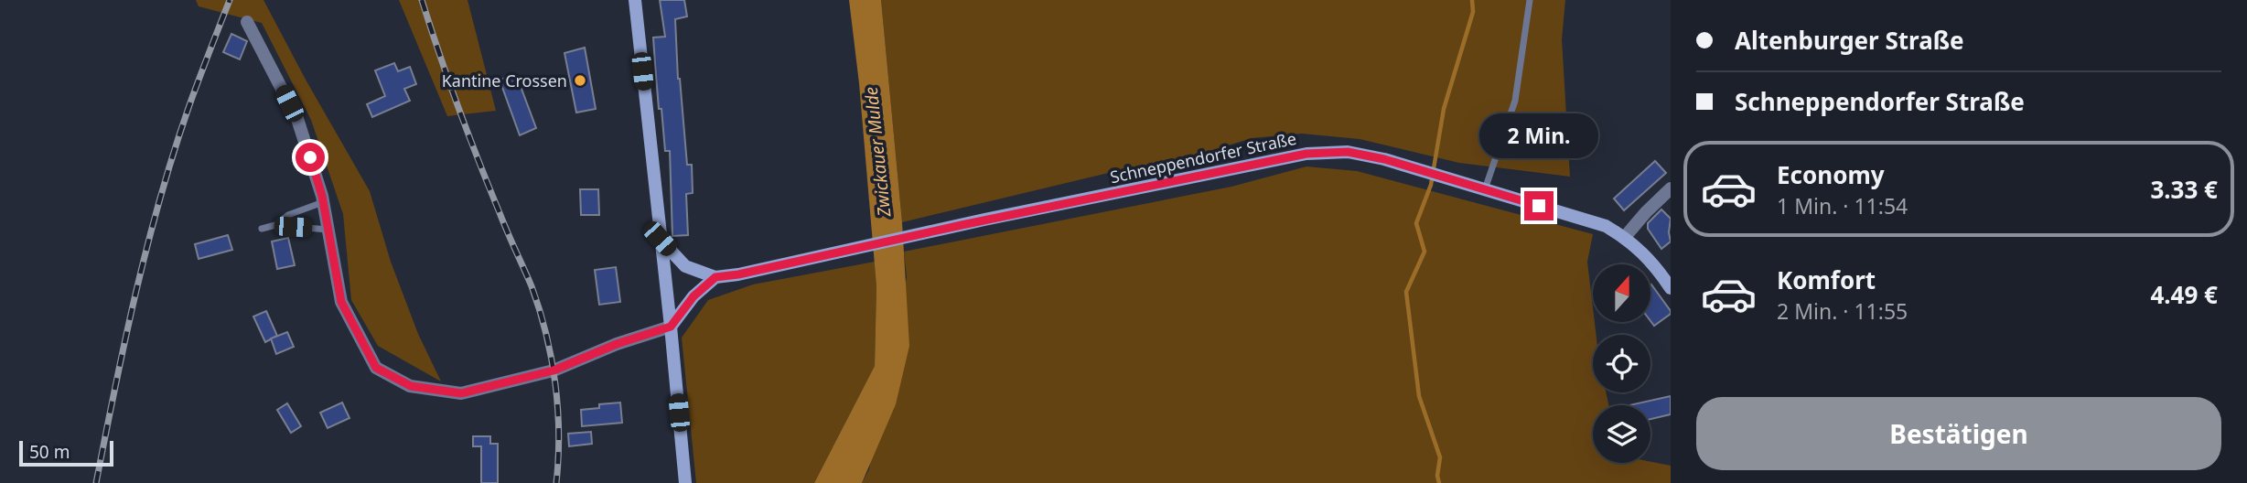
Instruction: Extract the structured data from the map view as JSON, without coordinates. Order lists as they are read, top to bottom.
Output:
{
  "streets": {
    "street": ["Schneppendorfer Straße"]
  },
  "water": ["Zwickauer Mulde"],
  "places": ["Kantine Crossen"],
  "scale_bar": "50 m",
  "north": "top",
  "page": {
    "banner": ["Altenburger Straße", "Schneppendorfer Straße"],
    "bubble": "2 Min.",
    "list": [
      {
        "name": "Economy",
        "note": "1 Min. · 11:54",
        "value": "3.33 €"
      },
      {
        "name": "Komfort",
        "note": "2 Min. · 11:55",
        "value": "4.49 €"
      }
    ],
    "buttons": "Bestätigen",
    "scale": "50 m"
  }
}
